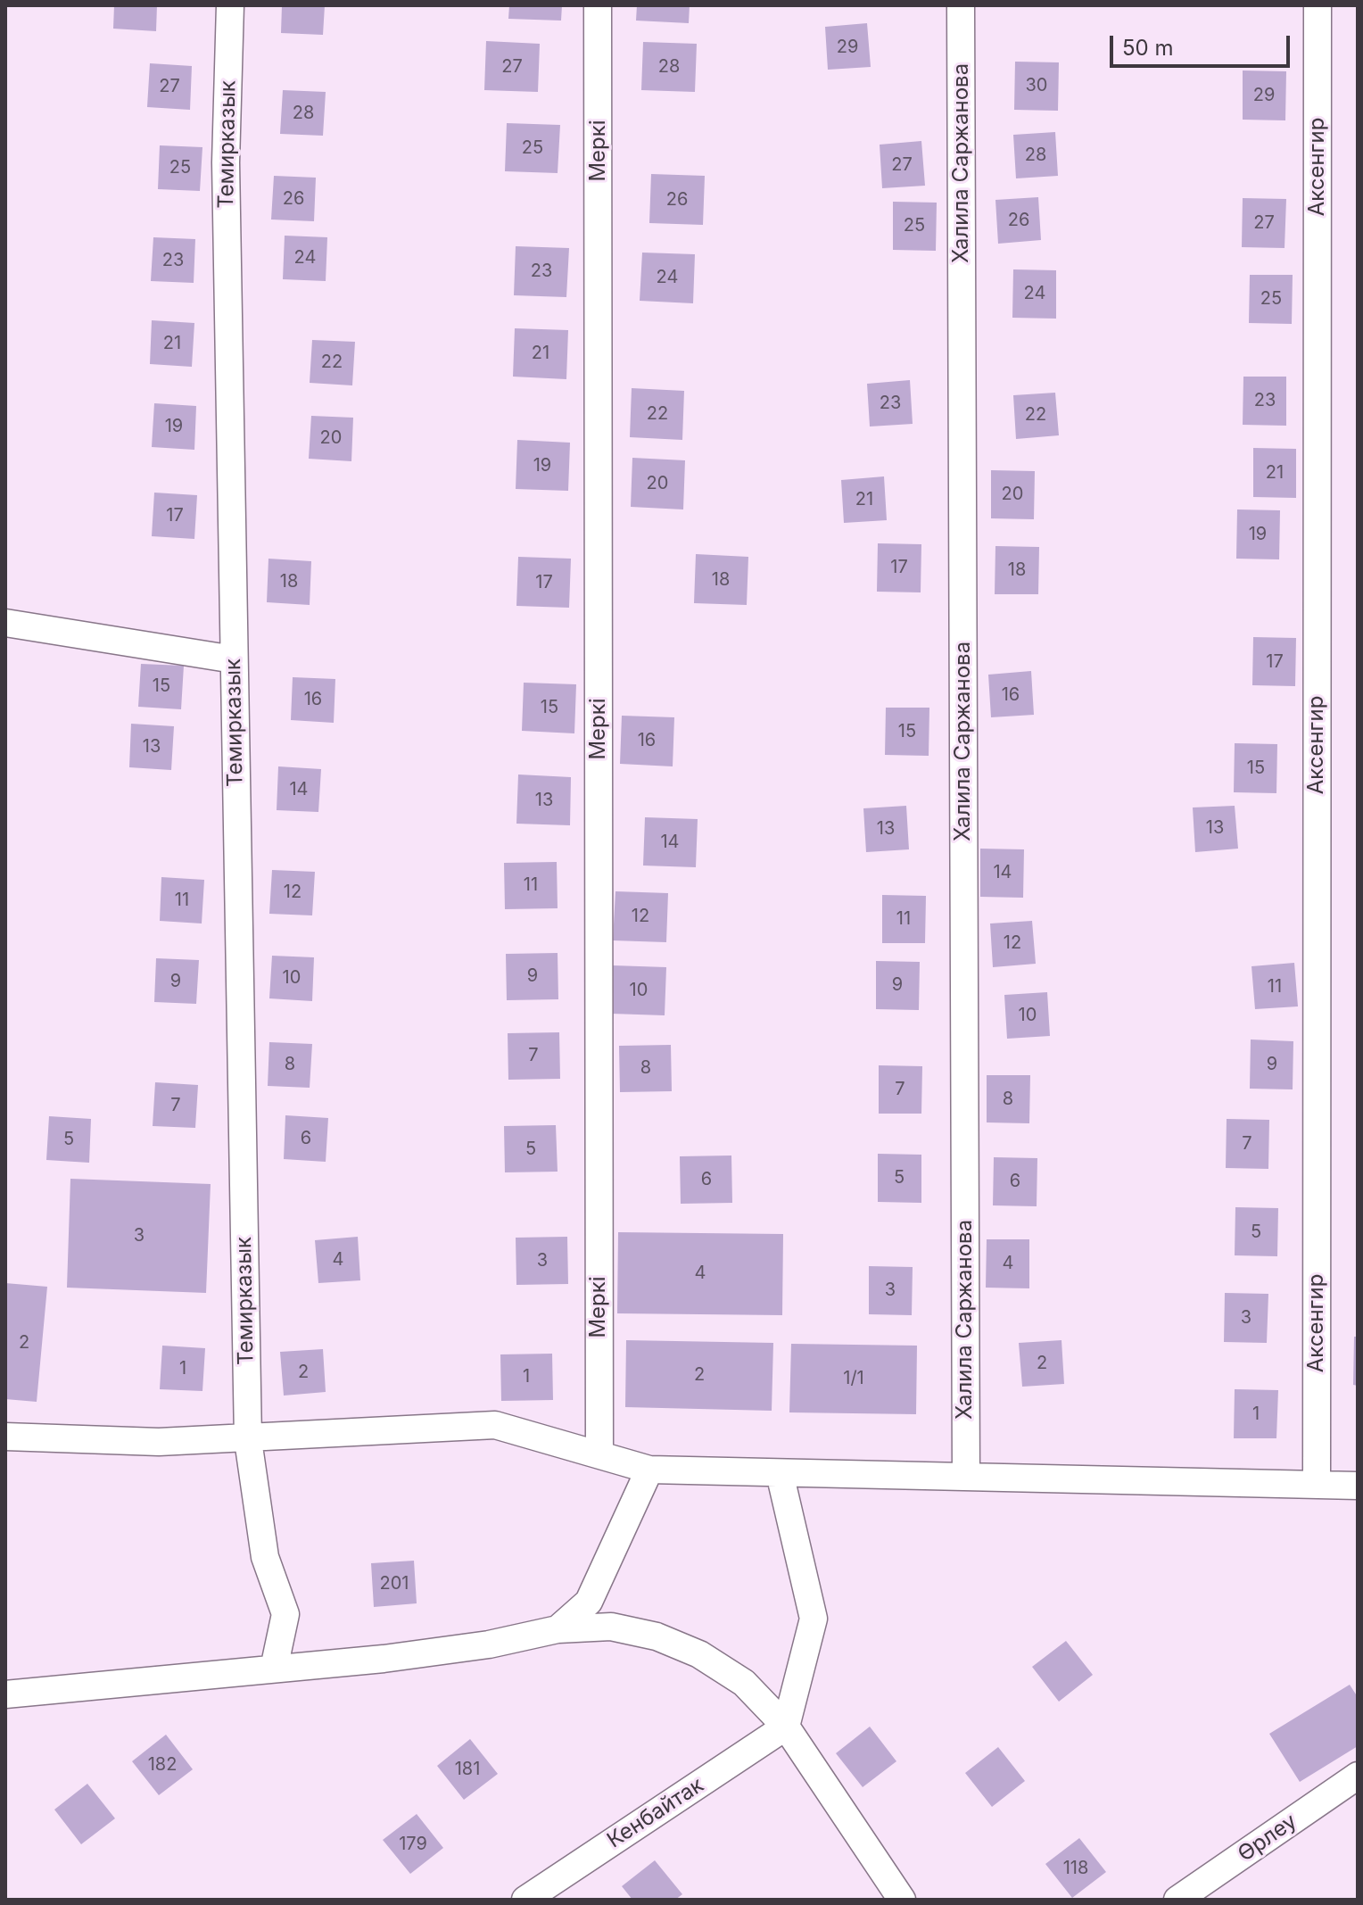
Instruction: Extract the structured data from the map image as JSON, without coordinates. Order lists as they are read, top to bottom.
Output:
{
  "streets": {
    "street": [
      "Темирказык",
      "Меркі",
      "Халила Саржанова",
      "Аксенгир",
      "Кенбайтак",
      "Өрлеу"
    ]
  },
  "house_numbers": [
    "29",
    "27",
    "28",
    "30",
    "27",
    "29",
    "28",
    "25",
    "28",
    "27",
    "25",
    "26",
    "26",
    "26",
    "27",
    "25",
    "24",
    "23",
    "23",
    "24",
    "24",
    "25",
    "21",
    "21",
    "22",
    "23",
    "23",
    "22",
    "22",
    "19",
    "20",
    "19",
    "21",
    "20",
    "20",
    "21",
    "17",
    "19",
    "17",
    "18",
    "18",
    "18",
    "17",
    "17",
    "15",
    "16",
    "16",
    "15",
    "15",
    "16",
    "13",
    "15",
    "14",
    "13",
    "13",
    "13",
    "14",
    "14",
    "11",
    "12",
    "11",
    "12",
    "11",
    "12",
    "9",
    "10",
    "9",
    "9",
    "11",
    "10",
    "10",
    "7",
    "8",
    "9",
    "8",
    "7",
    "8",
    "7",
    "6",
    "5",
    "7",
    "5",
    "5",
    "6",
    "6",
    "5",
    "3",
    "4",
    "3",
    "4",
    "4",
    "3",
    "3",
    "2",
    "2",
    "1",
    "2",
    "2",
    "1",
    "1/1",
    "1",
    "201",
    "182",
    "181",
    "179",
    "118"
  ],
  "scale_bar": "50 m"
}
